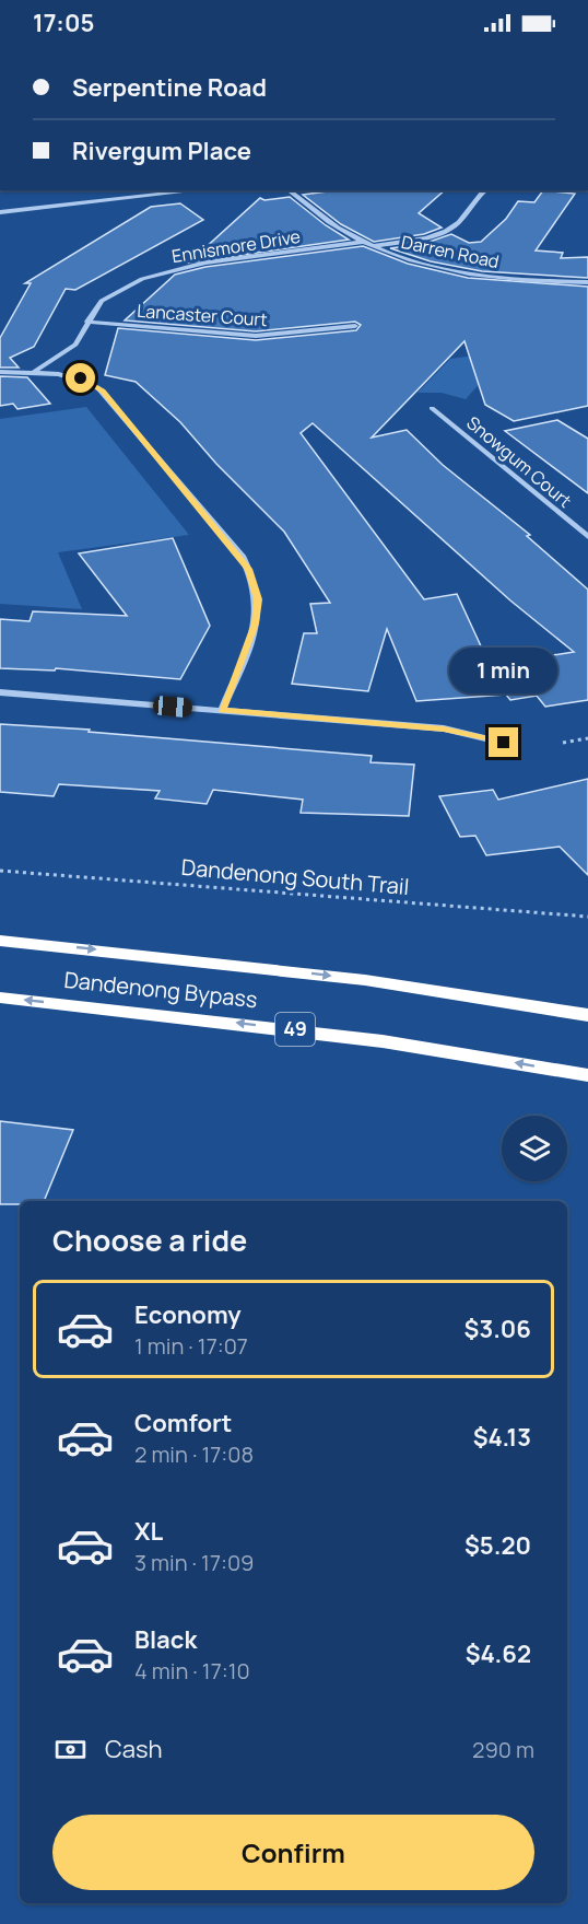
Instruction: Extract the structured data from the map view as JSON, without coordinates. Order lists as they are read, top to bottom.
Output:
{
  "streets": {
    "highway": ["Dandenong Bypass", "49"],
    "street": [
      "Ennismore Drive",
      "Darren Road",
      "Lancaster Court",
      "Snowgum Court"
    ],
    "path": ["Dandenong South Trail"]
  },
  "crossings": [
    ["Ennismore Drive", "Darren Road"],
    ["Ennismore Drive", "Lancaster Court"]
  ],
  "page": {
    "status": "17:05",
    "banner": ["Serpentine Road", "Rivergum Place"],
    "bubble": "1 min",
    "heading": "Choose a ride",
    "list": [
      {
        "name": "Economy",
        "note": "1 min · 17:07",
        "value": "$3.06"
      },
      {
        "name": "Comfort",
        "note": "2 min · 17:08",
        "value": "$4.13"
      },
      {
        "name": "XL",
        "note": "3 min · 17:09",
        "value": "$5.20"
      },
      {
        "name": "Black",
        "note": "4 min · 17:10",
        "value": "$4.62"
      }
    ],
    "pay": ["Cash", "290 m"],
    "buttons": "Confirm"
  }
}
